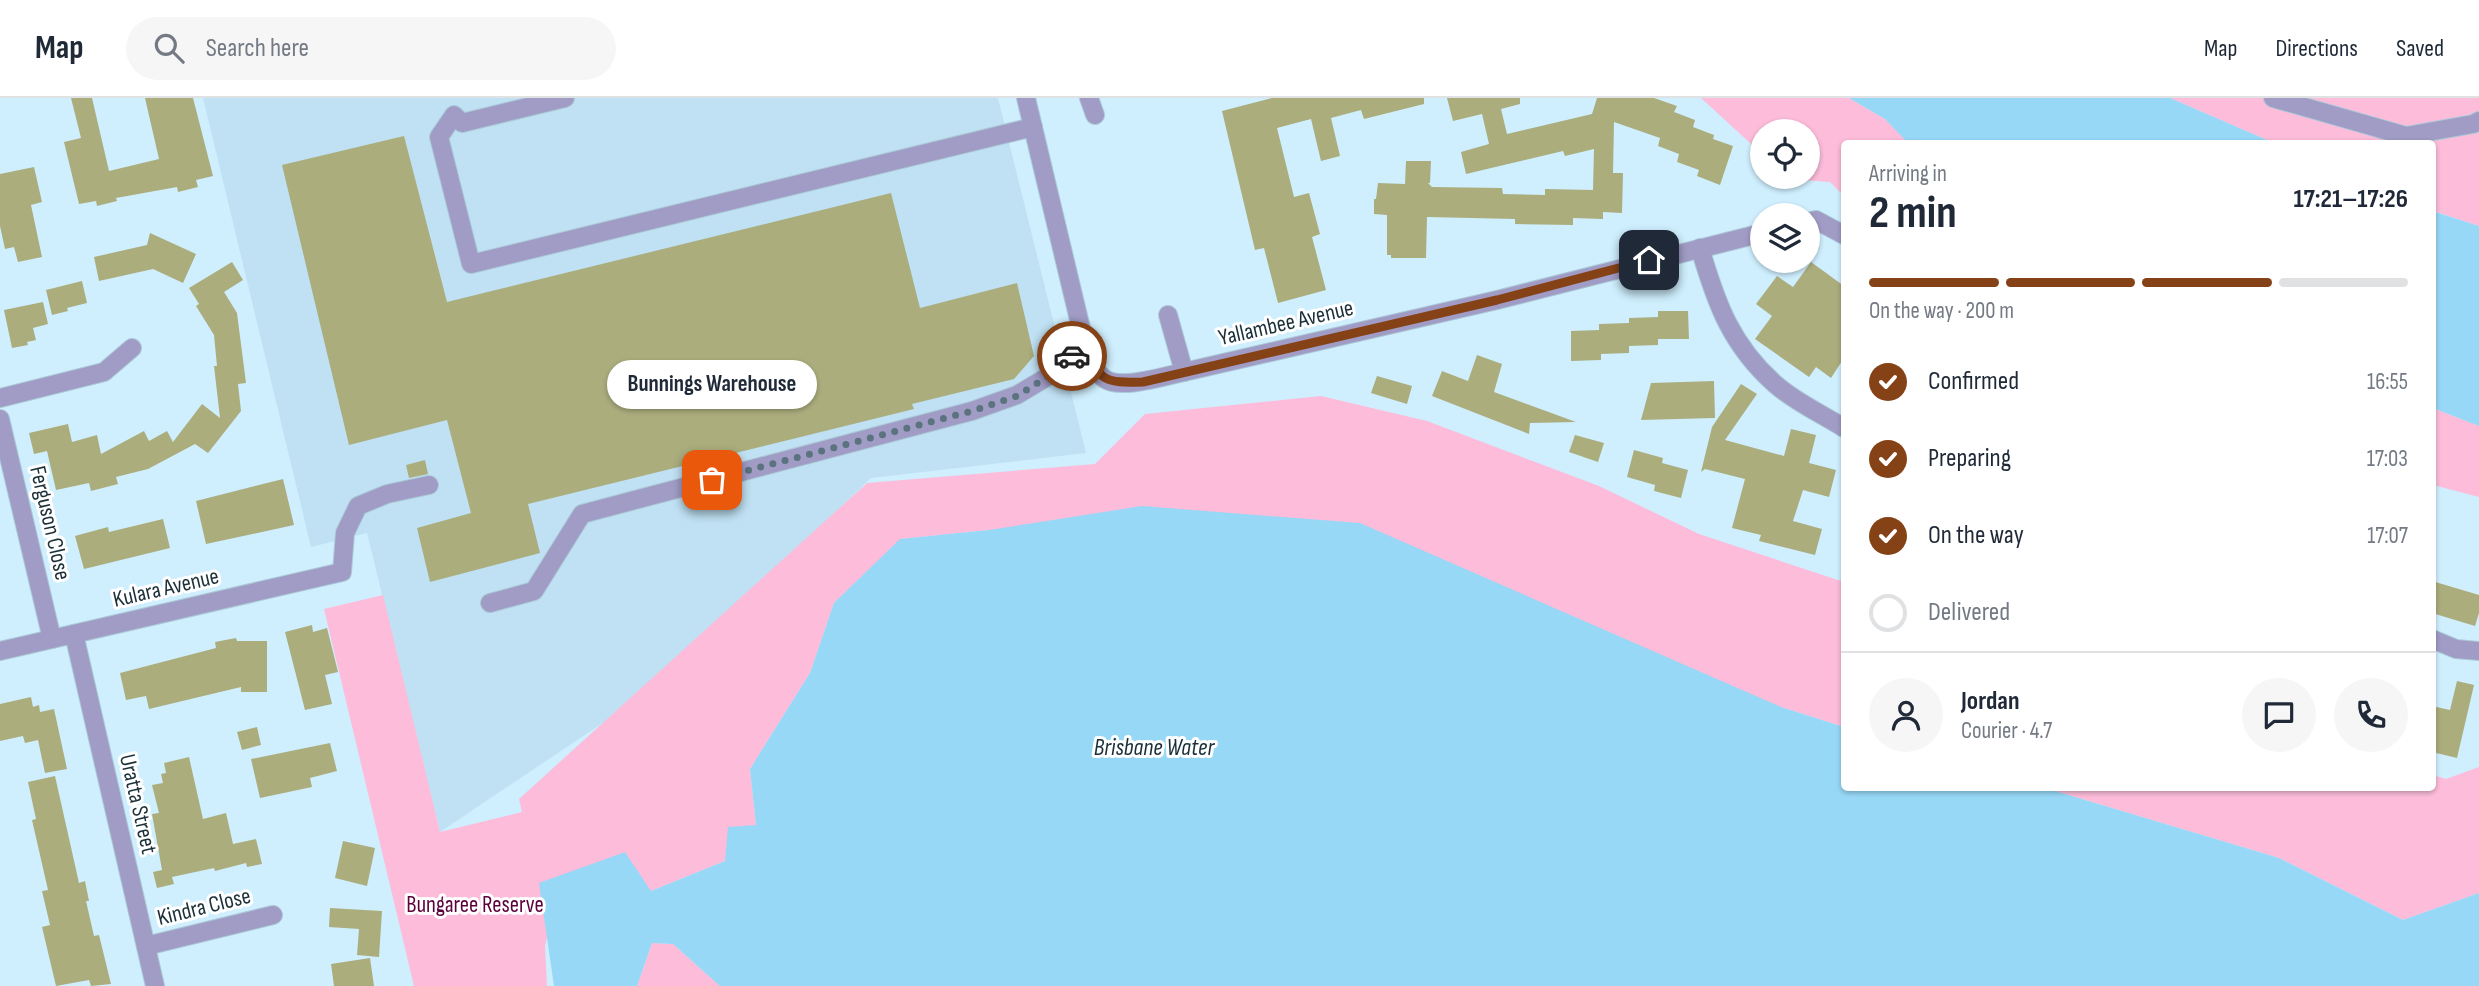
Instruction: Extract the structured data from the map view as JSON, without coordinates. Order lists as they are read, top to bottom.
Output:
{
  "streets": {
    "street": [
      "Yallambee Avenue",
      "Ferguson Close",
      "Kulara Avenue",
      "Uratta Street",
      "Kindra Close"
    ]
  },
  "crossings": [
    ["Ferguson Close", "Kulara Avenue"],
    ["Kulara Avenue", "Uratta Street"],
    ["Uratta Street", "Kindra Close"]
  ],
  "water": ["Brisbane Water"],
  "parks": ["Bungaree Reserve"],
  "places": ["Bunnings Warehouse"],
  "page": {
    "header": "Map",
    "search": "Search here",
    "nav": ["Map", "Directions", "Saved"],
    "heading": ["2 min", "Arriving in", "17:21–17:26"],
    "panel": ["Jordan", "Courier · 4.7"],
    "bar": "On the way · 200 m",
    "list": [
      ["Confirmed", "16:55"],
      ["Preparing", "17:03"],
      ["On the way", "17:07"],
      "Delivered"
    ],
    "bubble": "Bunnings Warehouse"
  }
}
